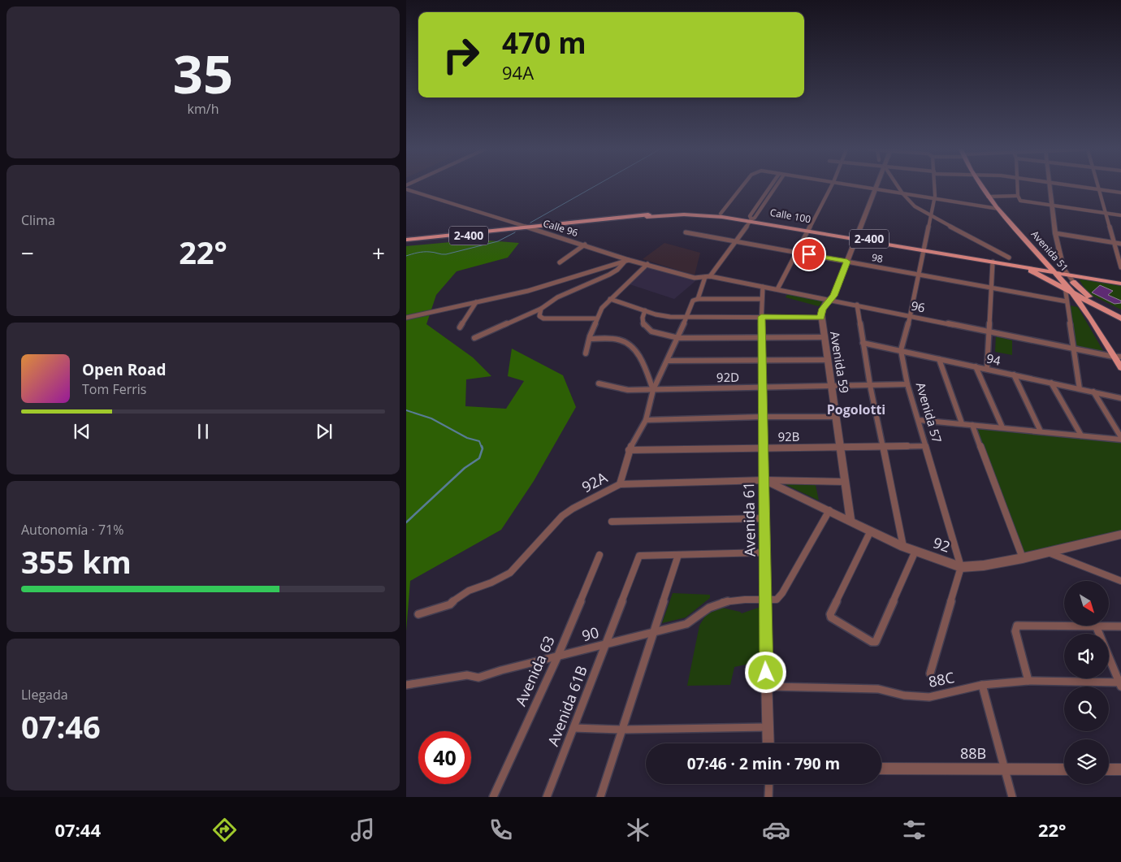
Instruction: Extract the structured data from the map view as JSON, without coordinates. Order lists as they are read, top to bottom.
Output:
{
  "streets": {
    "highway": ["Calle 100", "2-400"],
    "main road": ["Avenida 51"],
    "street": [
      "Calle 96",
      "98",
      "96",
      "94",
      "Avenida 59",
      "92D",
      "Avenida 57",
      "92B",
      "92A",
      "Avenida 61",
      "92",
      "90",
      "Avenida 63",
      "88C",
      "Avenida 61B",
      "88B"
    ]
  },
  "crossings": [
    ["Calle 100", "Calle 96"],
    ["Calle 100", "Avenida 51"],
    ["Calle 100", "Avenida 59"],
    ["Calle 100", "Avenida 57"],
    ["Calle 96", "96"],
    ["98", "Avenida 59"],
    ["98", "Avenida 57"],
    ["96", "Avenida 59"],
    ["96", "Avenida 57"],
    ["96", "Avenida 61"],
    ["94", "Avenida 57"],
    ["Avenida 59", "92D"],
    ["Avenida 59", "92B"],
    ["Avenida 59", "92A"],
    ["Avenida 59", "92"],
    ["92D", "Avenida 57"],
    ["92D", "Avenida 61"],
    ["Avenida 57", "92B"],
    ["Avenida 57", "92"],
    ["92B", "Avenida 61"],
    ["92A", "Avenida 61"],
    ["92A", "92"],
    ["Avenida 61", "92"],
    ["Avenida 61", "90"],
    ["Avenida 61", "88C"],
    ["92", "90"],
    ["90", "Avenida 63"],
    ["90", "Avenida 61B"]
  ],
  "districts": ["Pogolotti"],
  "north": "bottom right",
  "page": {
    "tile": [
      ["35", "km/h"],
      "Clima",
      ["Autonomía · 71%", "355 km"],
      ["Llegada", "07:46"]
    ],
    "turn": ["470 m", "94A"],
    "heat": ["−", "22°", "+"],
    "song": ["Open Road", "Tom Ferris"],
    "limit": "40",
    "trip": "07:46 · 2 min · 790 m",
    "tabs": ["07:44", "22°"]
  }
}
